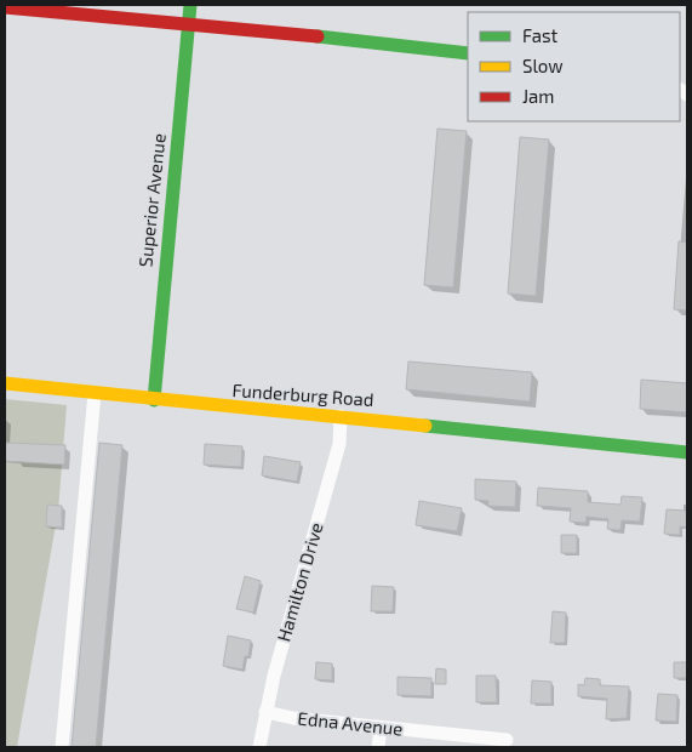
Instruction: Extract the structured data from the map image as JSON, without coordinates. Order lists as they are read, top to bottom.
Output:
{
  "streets": {
    "street": [
      "Superior Avenue",
      "Funderburg Road",
      "Hamilton Drive",
      "Edna Avenue"
    ]
  },
  "crossings": [
    ["Superior Avenue", "Funderburg Road"],
    ["Funderburg Road", "Hamilton Drive"],
    ["Hamilton Drive", "Edna Avenue"]
  ],
  "legend": ["Fast", "Slow", "Jam"]
}
